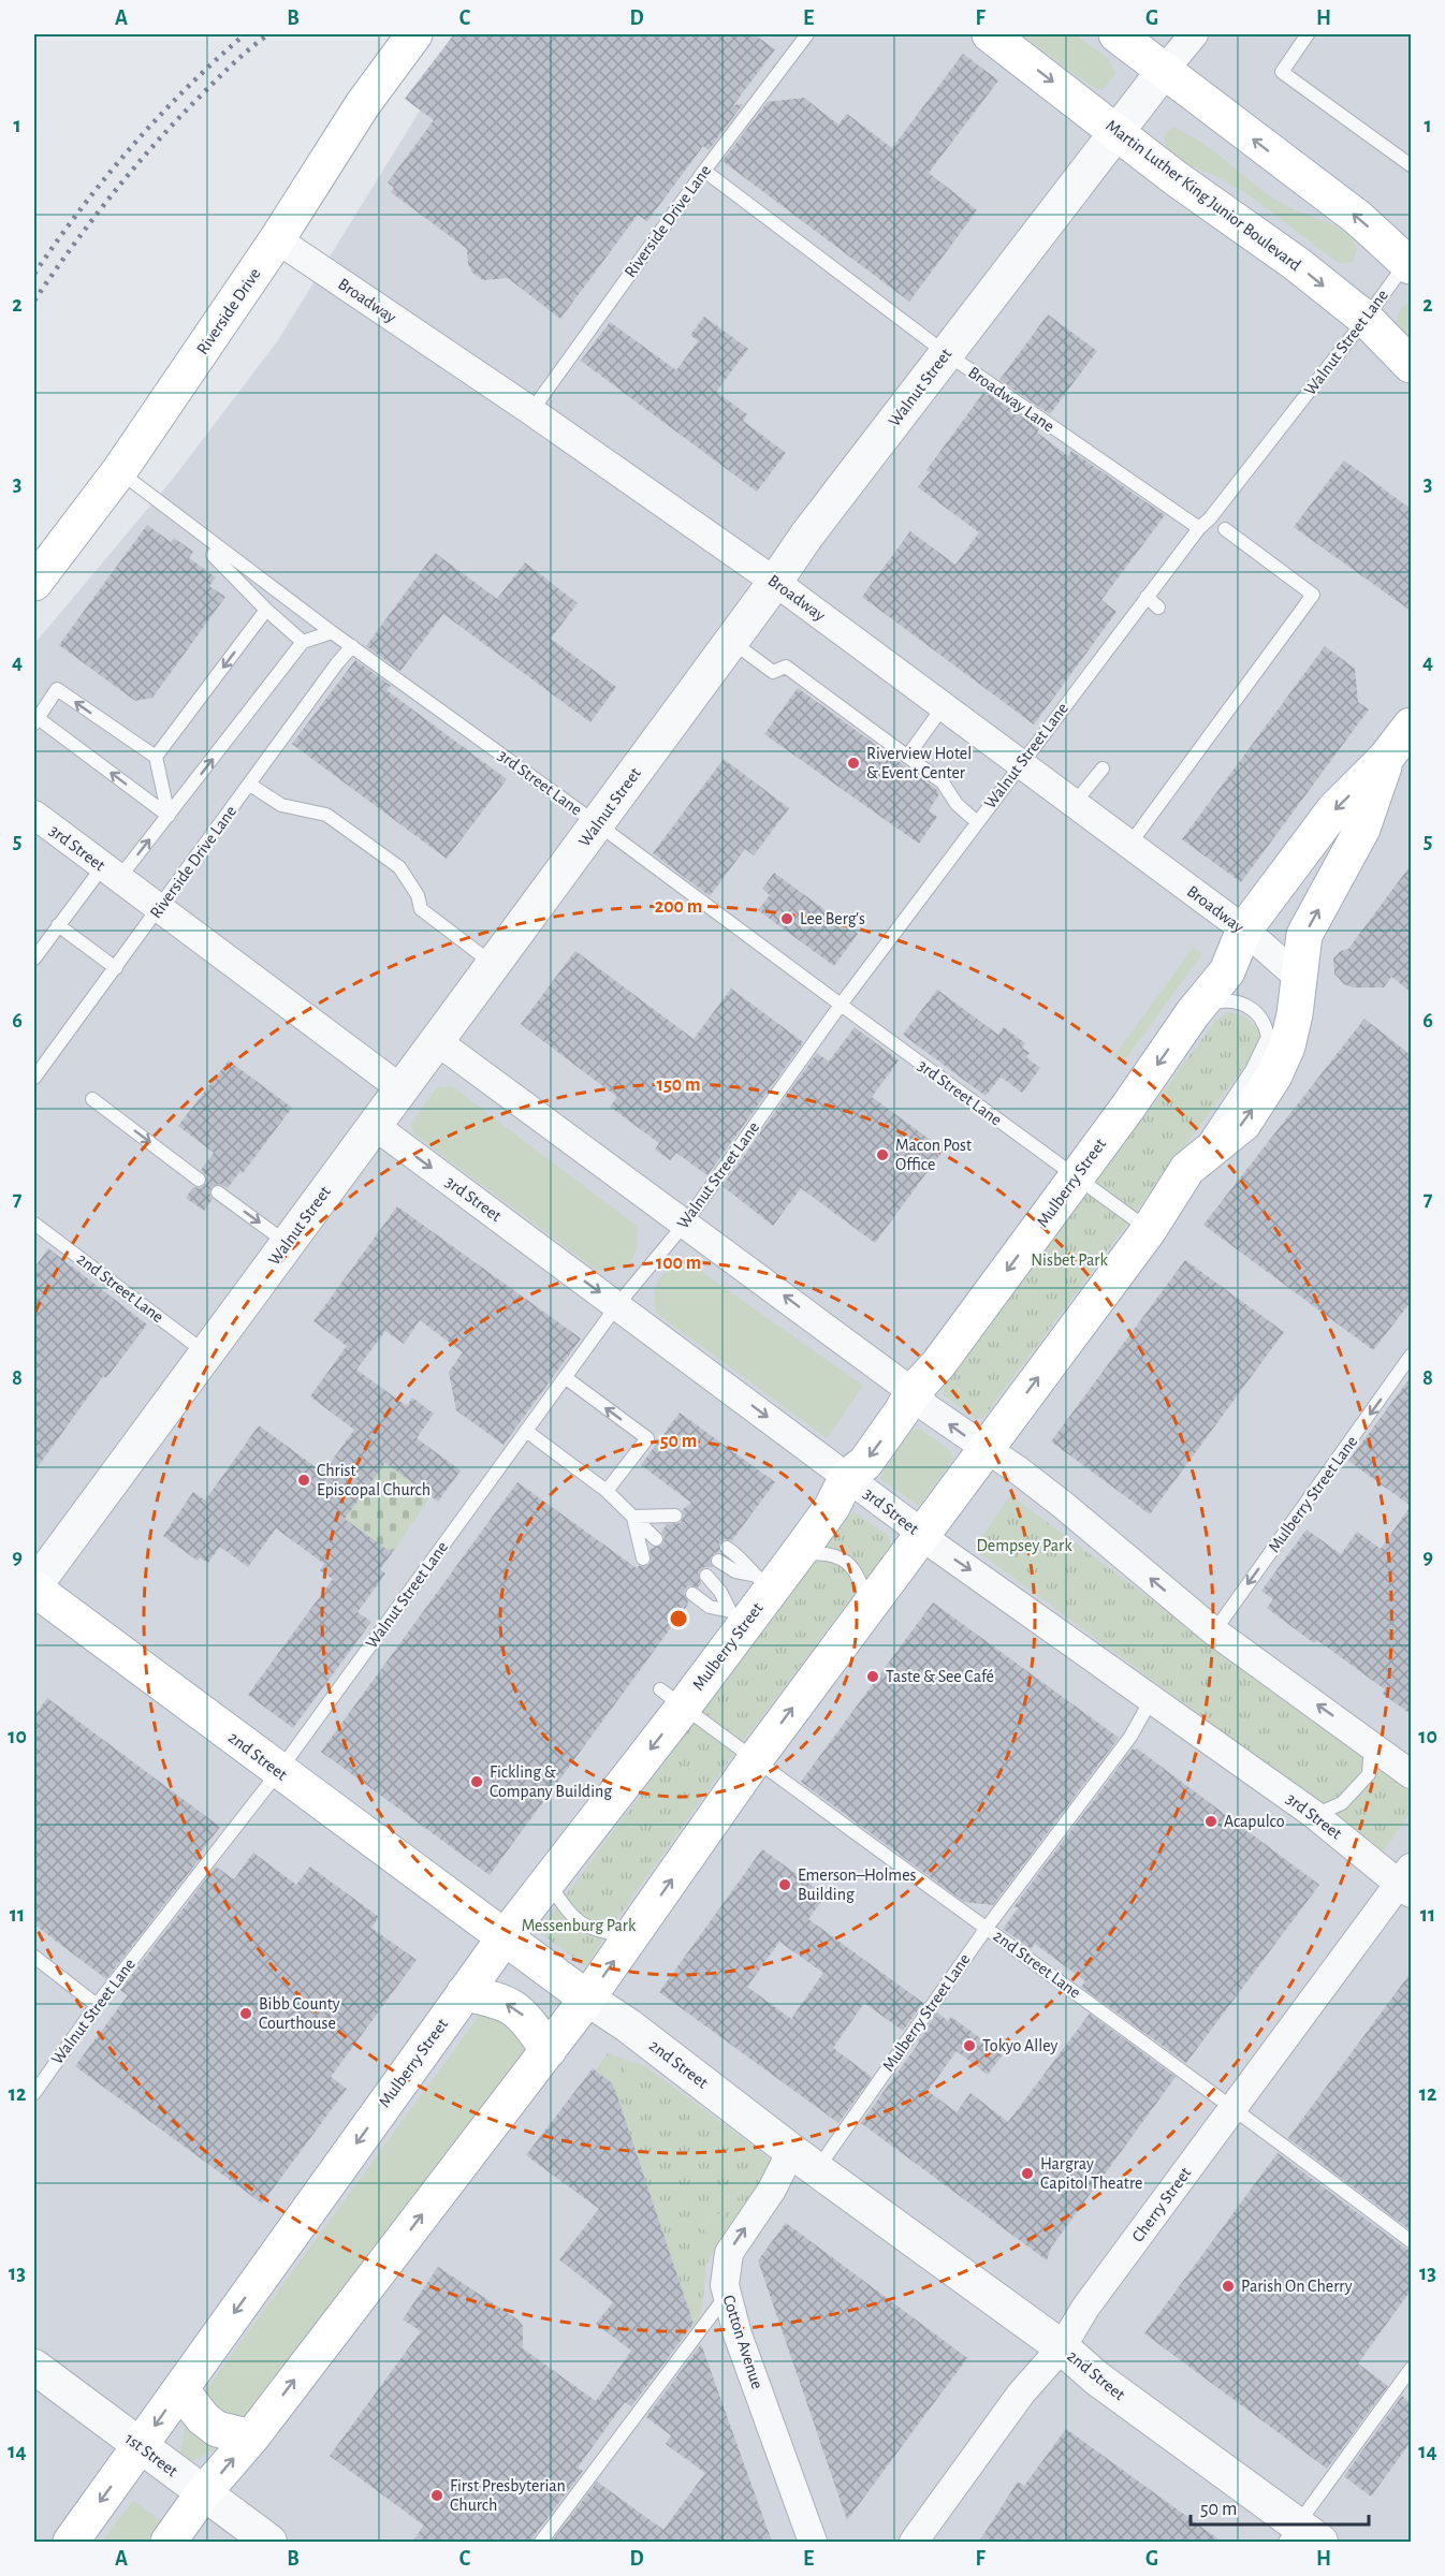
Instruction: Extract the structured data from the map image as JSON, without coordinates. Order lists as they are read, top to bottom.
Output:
{
  "streets": {
    "main road": [
      "Martin Luther King Junior Boulevard",
      "Riverside Drive",
      "Mulberry Street",
      "2nd Street"
    ],
    "street": [
      "Broadway",
      "Walnut Street",
      "3rd Street",
      "Cherry Street",
      "Cotton Avenue",
      "1st Street"
    ],
    "lane": [
      "Riverside Drive Lane",
      "Walnut Street Lane",
      "Broadway Lane",
      "3rd Street Lane",
      "2nd Street Lane",
      "Mulberry Street Lane"
    ]
  },
  "crossings": [
    ["Martin Luther King Junior Boulevard", "Walnut Street Lane"],
    ["Martin Luther King Junior Boulevard", "Walnut Street"],
    ["Riverside Drive Lane", "Broadway"],
    ["Riverside Drive Lane", "Broadway Lane"],
    ["Riverside Drive Lane", "3rd Street Lane"],
    ["Riverside Drive Lane", "3rd Street"],
    ["Broadway", "Riverside Drive"],
    ["Broadway", "Walnut Street Lane"],
    ["Broadway", "Walnut Street"],
    ["Broadway", "Mulberry Street"],
    ["Riverside Drive", "3rd Street Lane"],
    ["Walnut Street Lane", "Broadway Lane"],
    ["Walnut Street Lane", "3rd Street Lane"],
    ["Walnut Street Lane", "3rd Street"],
    ["Walnut Street Lane", "2nd Street"],
    ["Walnut Street", "Broadway Lane"],
    ["Walnut Street", "3rd Street Lane"],
    ["Walnut Street", "3rd Street"],
    ["Walnut Street", "2nd Street Lane"],
    ["Walnut Street", "2nd Street"],
    ["3rd Street Lane", "Mulberry Street"],
    ["3rd Street", "Mulberry Street"],
    ["3rd Street", "Mulberry Street Lane"],
    ["3rd Street", "Cherry Street"],
    ["Mulberry Street", "2nd Street Lane"],
    ["Mulberry Street", "2nd Street"],
    ["Mulberry Street", "1st Street"],
    ["2nd Street Lane", "Mulberry Street Lane"],
    ["2nd Street Lane", "Cherry Street"],
    ["Mulberry Street Lane", "2nd Street"],
    ["Mulberry Street Lane", "Cotton Avenue"],
    ["2nd Street", "Cherry Street"],
    ["2nd Street", "Cotton Avenue"]
  ],
  "one_way": ["Mulberry Street Lane", "Cotton Avenue"],
  "parks": ["Nisbet Park", "Dempsey Park", "Messenburg Park"],
  "places": [
    "Riverview Hotel & Event Center",
    "Lee Berg's",
    "Macon Post Office",
    "Christ Episcopal Church",
    "Taste & See Café",
    "Fickling & Company Building",
    "Acapulco",
    "Emerson–Holmes Building",
    "Bibb County Courthouse",
    "Tokyo Alley",
    "Hargray Capitol Theatre",
    "Parish On Cherry",
    "First Presbyterian Church"
  ],
  "scale_bar": "50 m",
  "grid": {
    "columns": [
      "A",
      "B",
      "C",
      "D",
      "E",
      "F",
      "G",
      "H"
    ],
    "rows": [
      "1",
      "2",
      "3",
      "4",
      "5",
      "6",
      "7",
      "8",
      "9",
      "10",
      "11",
      "12",
      "13",
      "14"
    ]
  },
  "rings": [
    "200 m",
    "150 m",
    "100 m",
    "50 m"
  ]
}
